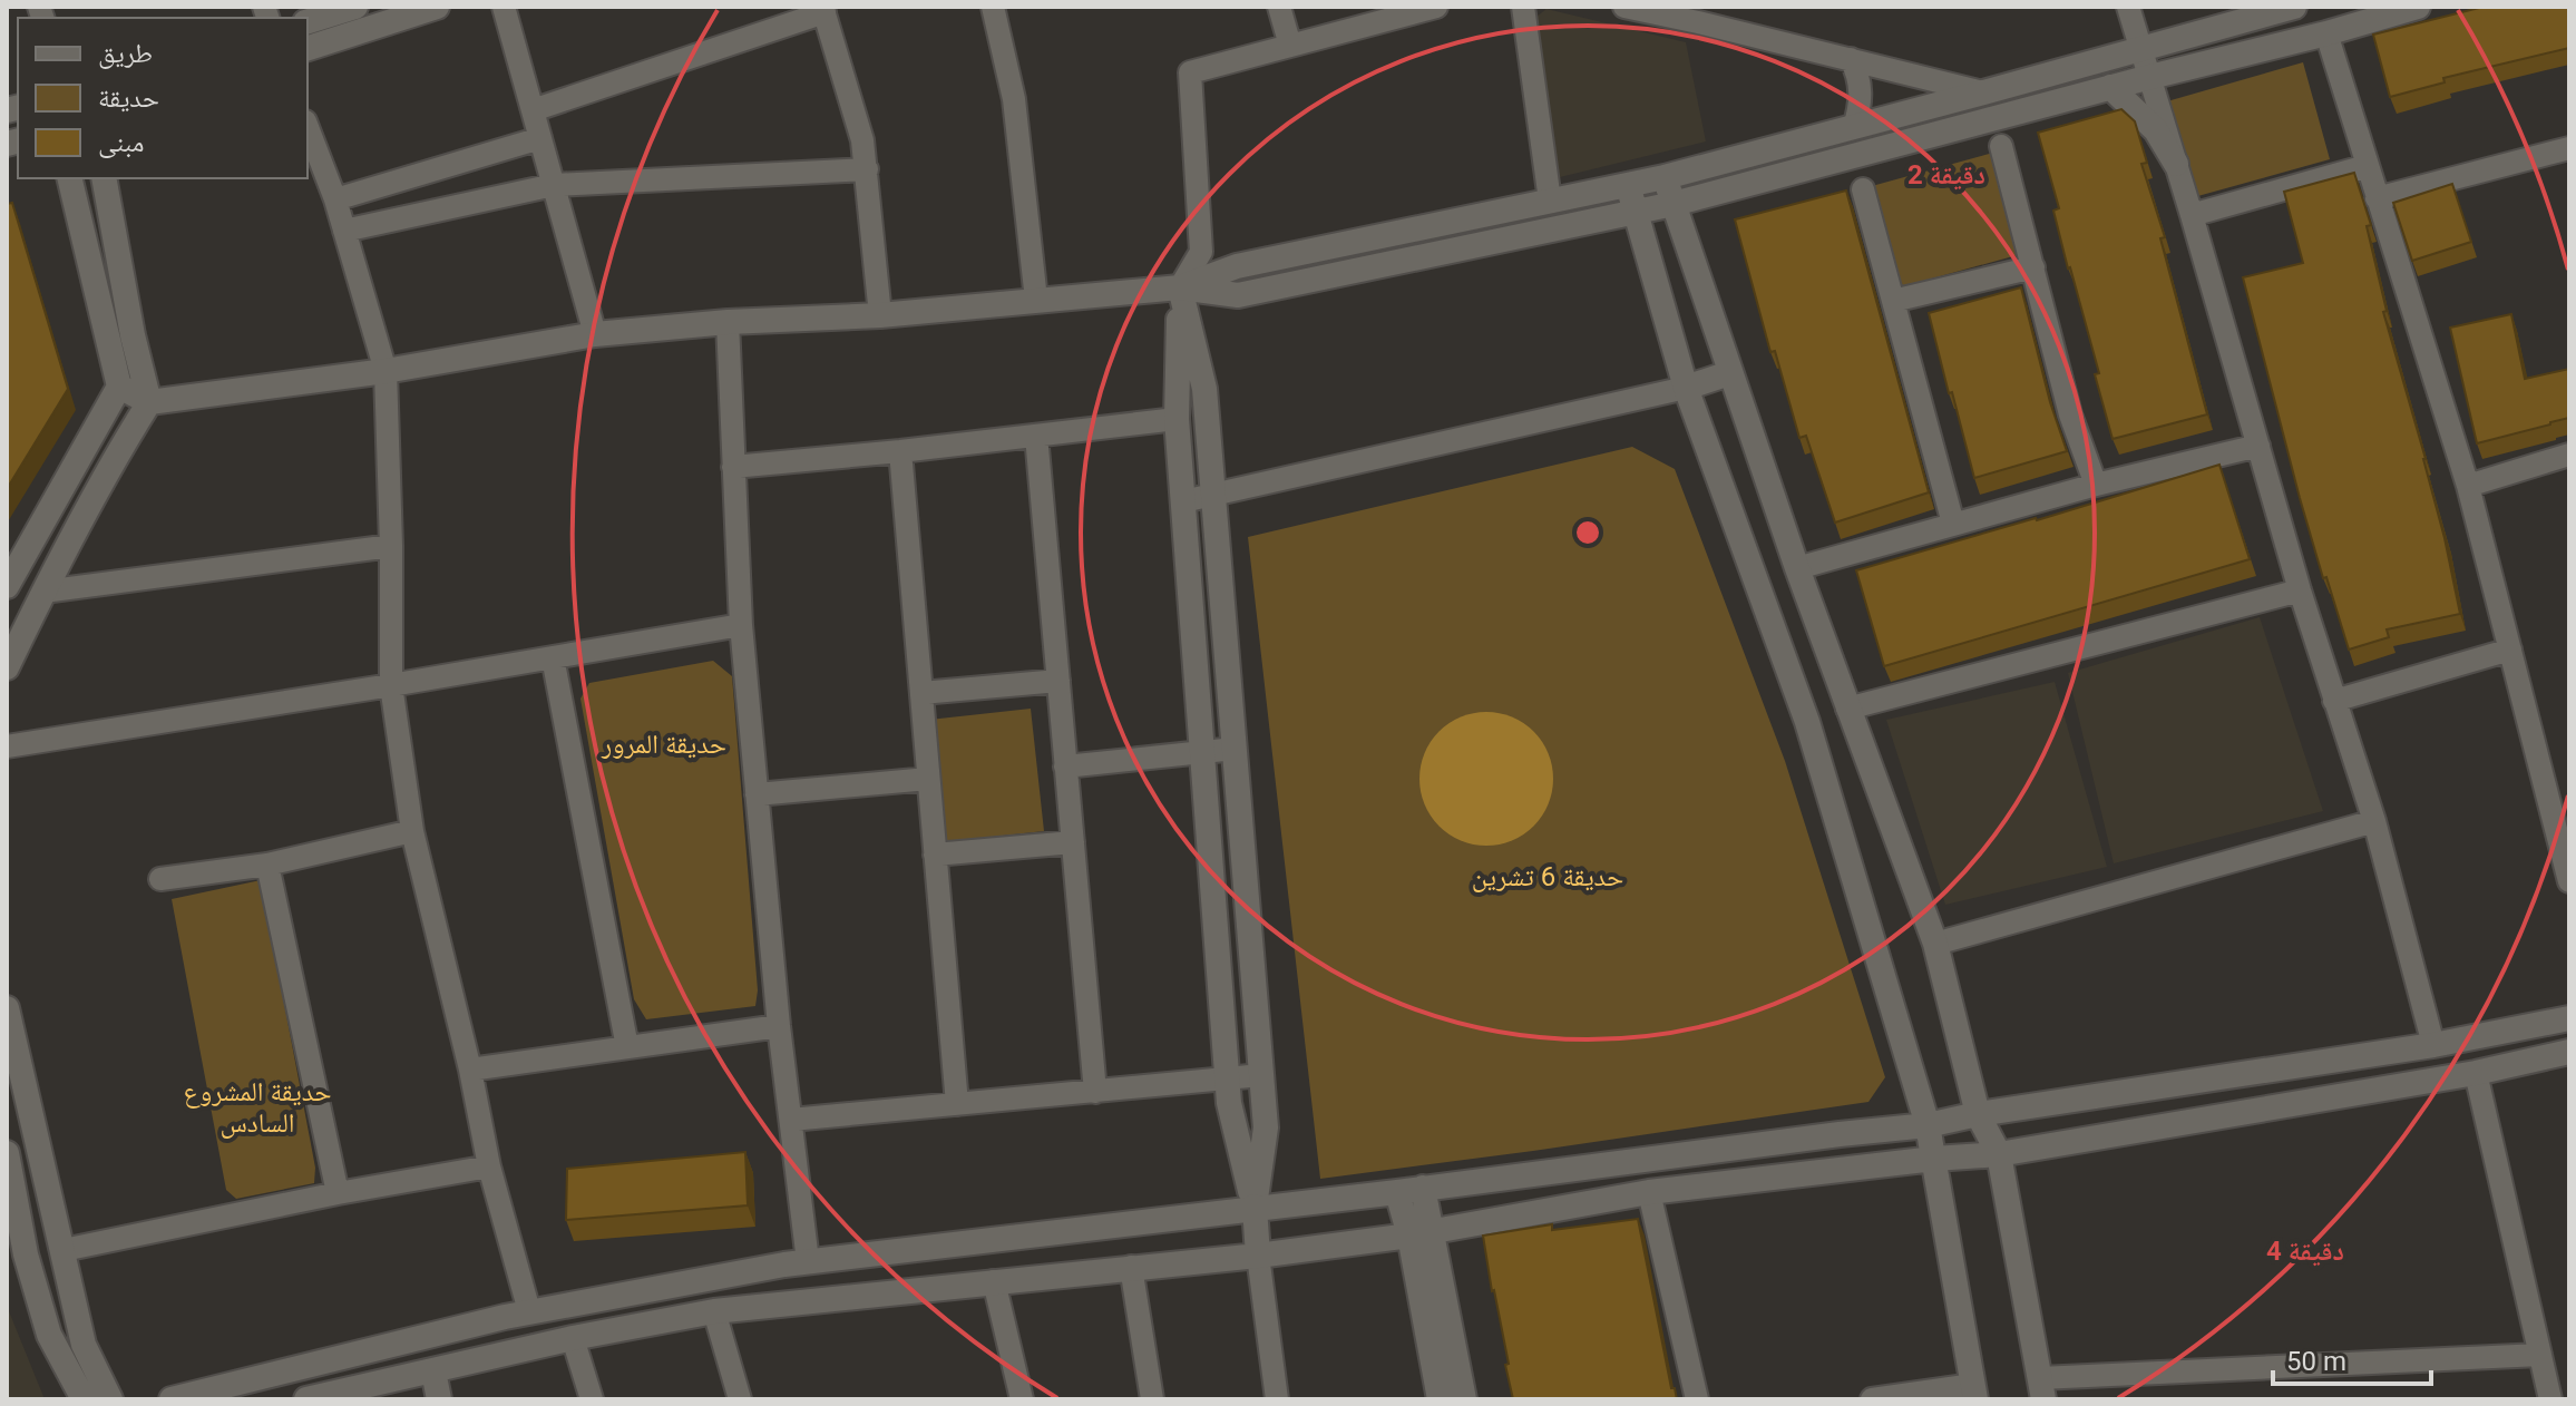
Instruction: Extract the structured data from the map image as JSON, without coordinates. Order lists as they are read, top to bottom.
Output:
{
  "parks": ["حديقة المرور", "حديقة 6 تشرين", "حديقة المشروع السادس"],
  "legend": ["طريق", "حديقة", "مبنى"],
  "scale_bar": "50 m",
  "rings": ["2 دقيقة", "4 دقيقة"]
}
